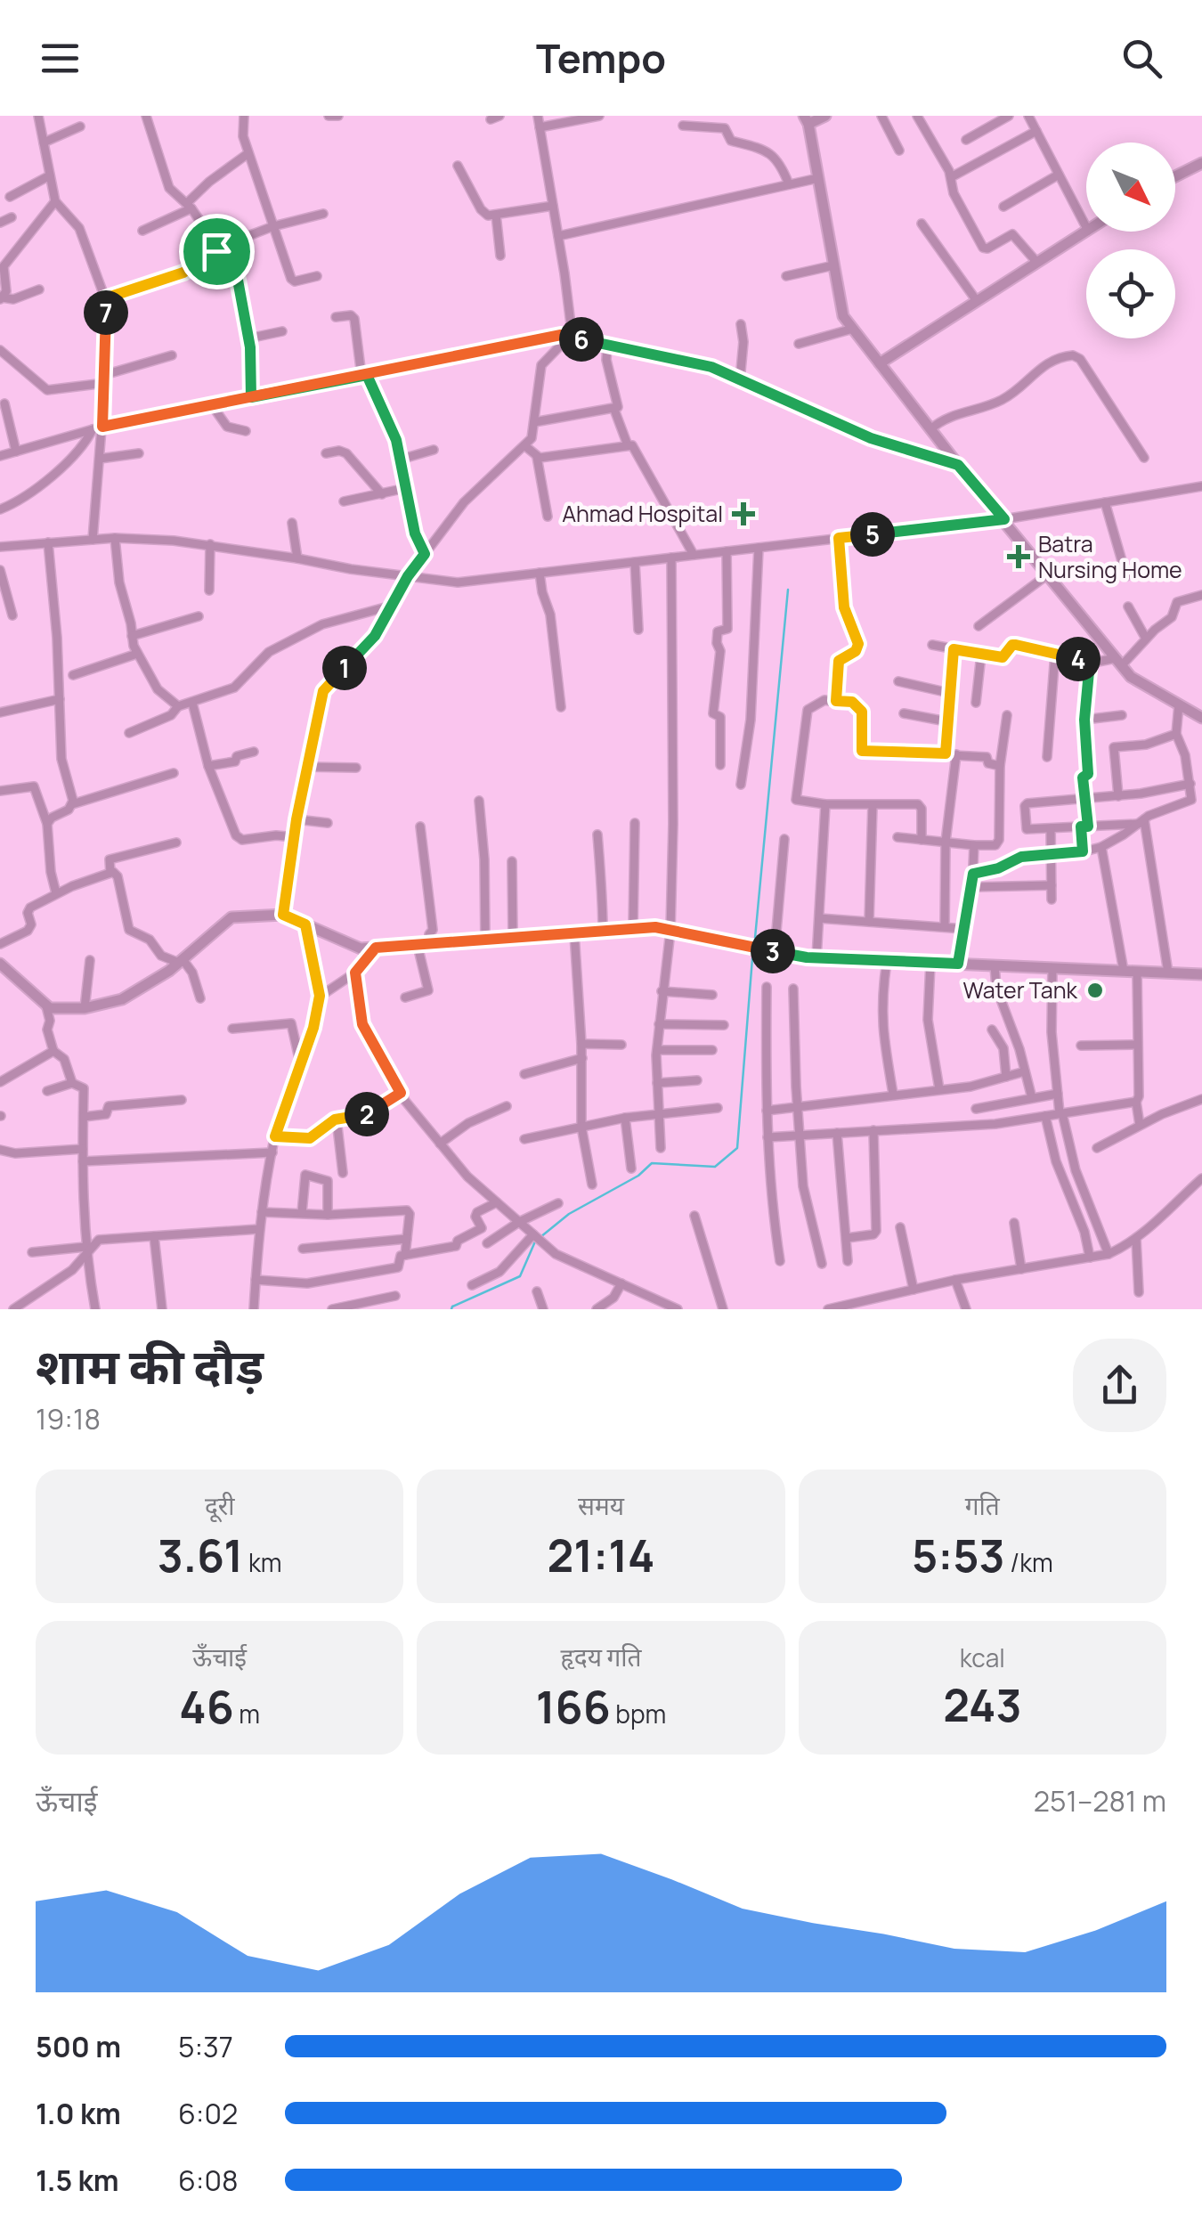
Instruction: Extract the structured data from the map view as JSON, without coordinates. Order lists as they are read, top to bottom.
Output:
{
  "places": {
    "health": ["Ahmad Hospital", "Batra Nursing Home"],
    "other": ["Water Tank"]
  },
  "north": "bottom right",
  "page": {
    "header": "Tempo",
    "pins": [
      "7",
      "6",
      "5",
      "4",
      "1",
      "3",
      "2"
    ],
    "heading": ["शाम की दौड़", "19:18"],
    "stats": [
      ["दूरी", "3.61 km"],
      ["समय", "21:14"],
      ["गति", "5:53 /km"],
      ["ऊँचाई", "46 m"],
      ["हृदय गति", "166 bpm"],
      ["kcal", "243"]
    ],
    "chart": ["ऊँचाई", "251–281 m"],
    "list": [
      {
        "name": "500 m",
        "note": "5:37"
      },
      {
        "name": "1.0 km",
        "note": "6:02"
      },
      {
        "name": "1.5 km",
        "note": "6:08"
      }
    ]
  }
}
